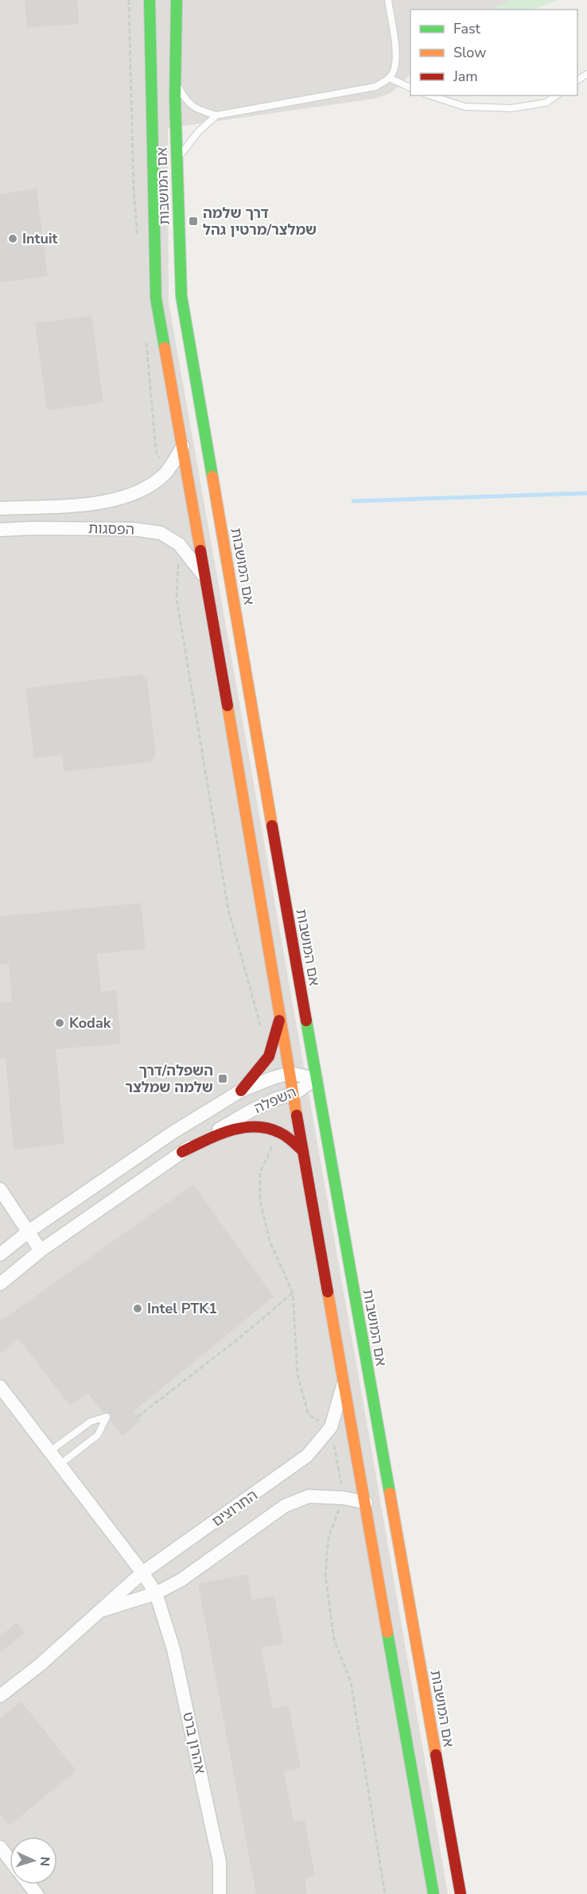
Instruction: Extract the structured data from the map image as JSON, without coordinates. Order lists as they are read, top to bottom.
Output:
{
  "streets": {
    "main road": ["אם המושבות"],
    "street": [
      "הפסגות",
      "השפלה",
      "החרוצים",
      "אהרון ברט"
    ]
  },
  "crossings": [
    ["אם המושבות", "הפסגות"],
    ["אם המושבות", "השפלה"],
    ["אם המושבות", "החרוצים"],
    ["החרוצים", "אהרון ברט"]
  ],
  "places": {
    "transit": ["דרך שלמה שמלצר/מרטין גהל", "השפלה/דרך שלמה שמלצר"],
    "other": ["Intuit", "Kodak", "Intel PTK1"]
  },
  "legend": ["Fast", "Slow", "Jam"],
  "north": "right"
}
